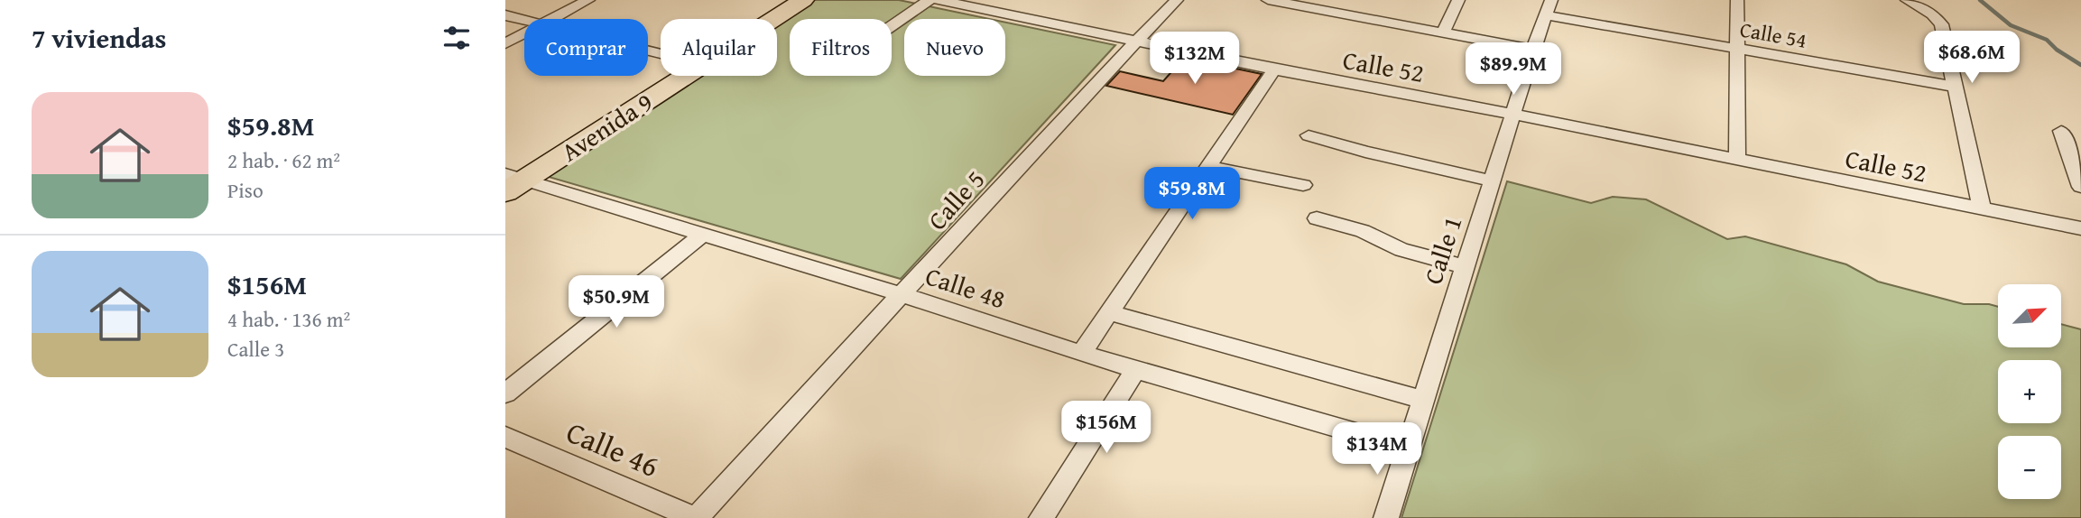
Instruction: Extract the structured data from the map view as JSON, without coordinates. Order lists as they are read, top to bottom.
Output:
{
  "streets": {
    "main road": ["Avenida 9"],
    "street": [
      "Calle 54",
      "Calle 52",
      "Calle 5",
      "Calle 1",
      "Calle 48",
      "Calle 46"
    ]
  },
  "crossings": [
    ["Calle 54", "Calle 1"],
    ["Calle 52", "Calle 5"],
    ["Calle 52", "Calle 1"],
    ["Avenida 9", "Calle 48"],
    ["Calle 5", "Calle 48"],
    ["Calle 5", "Calle 46"],
    ["Calle 1", "Calle 48"]
  ],
  "north": "top right",
  "page": {
    "heading": "7 viviendas",
    "chip": [
      "Comprar",
      "Alquilar",
      "Filtros",
      "Nuevo"
    ],
    "price": [
      "$68.6M",
      "$132M",
      "$89.9M",
      "$59.8M",
      "$50.9M",
      "$156M",
      "$134M"
    ],
    "list": [
      {
        "name": "$59.8M",
        "note": "2 hab. · 62 m² · Piso"
      },
      {
        "name": "$156M",
        "note": "4 hab. · 136 m² · Calle 3"
      }
    ],
    "map_buttons": ["+", "−"]
  }
}
